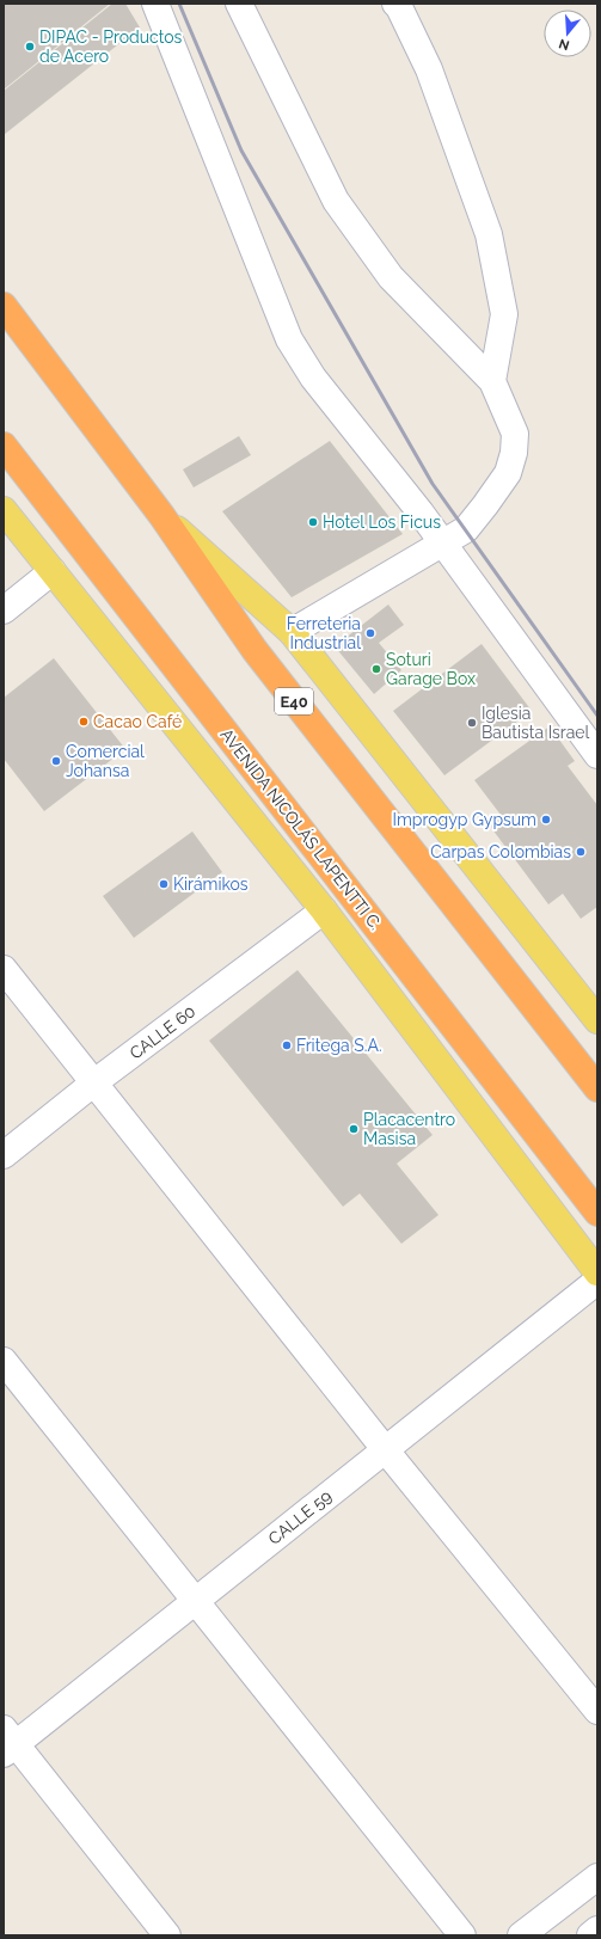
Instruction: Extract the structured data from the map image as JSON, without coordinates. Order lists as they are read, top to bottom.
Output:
{
  "streets": {
    "highway": ["E40", "AVENIDA NICOLÁS LAPENTTI C."],
    "street": ["CALLE 60", "CALLE 59"]
  },
  "crossings": [
    ["AVENIDA NICOLÁS LAPENTTI C.", "CALLE 60"]
  ],
  "places": [
    "DIPAC - Productos de Acero",
    "Hotel Los Ficus",
    "Ferreteria Industrial",
    "Soturi Garage Box",
    "Cacao Café",
    "Iglesia Bautista Israel",
    "Comercial Johansa",
    "Improgyp Gypsum",
    "Carpas Colombias",
    "Kirámikos",
    "Fritega S.A.",
    "Placacentro Masisa"
  ],
  "north": "bottom"
}
